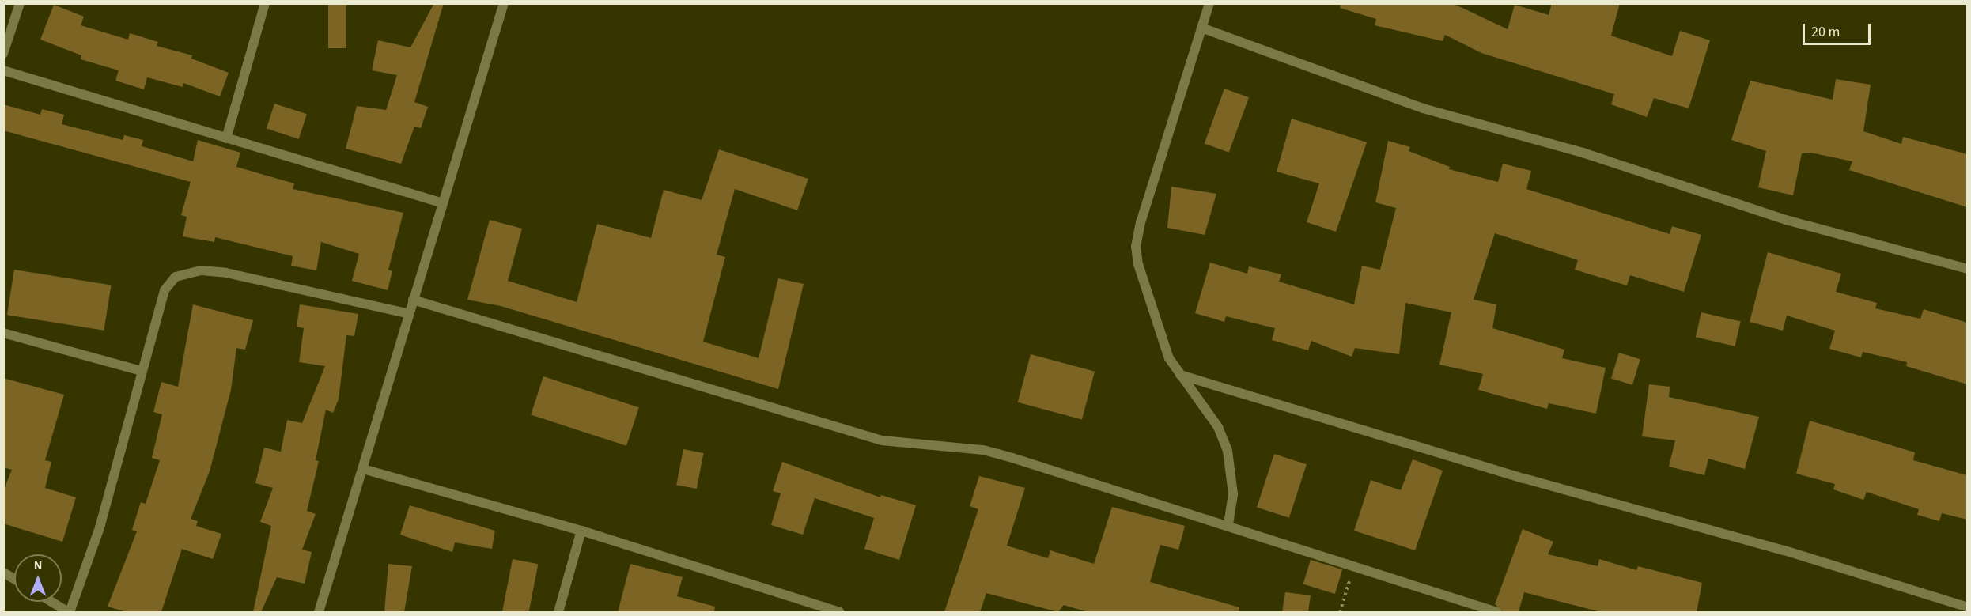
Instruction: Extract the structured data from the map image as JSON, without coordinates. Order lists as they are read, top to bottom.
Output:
{
  "scale_bar": "20 m",
  "north": "top"
}
